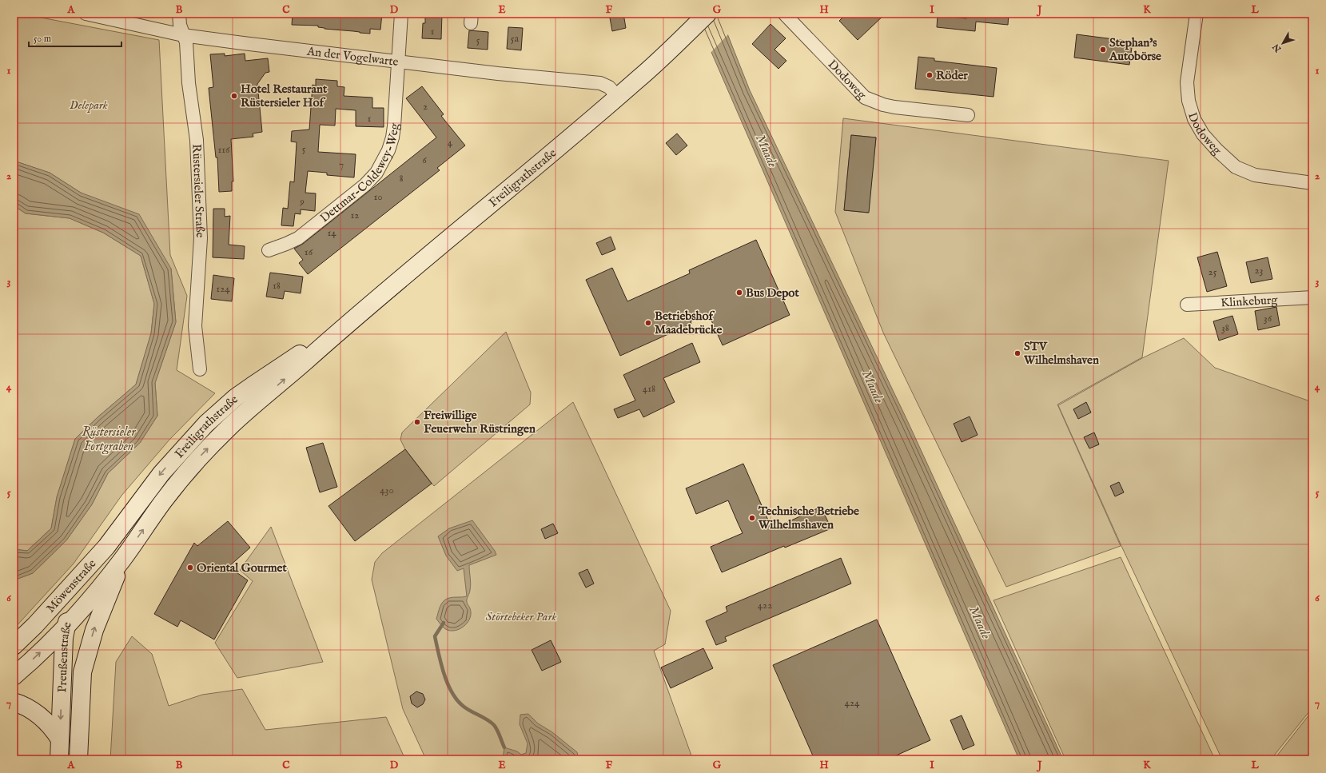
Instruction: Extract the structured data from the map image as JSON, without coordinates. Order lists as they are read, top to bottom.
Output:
{
  "streets": {
    "main road": ["Freiligrathstraße", "Möwenstraße", "Preußenstraße"],
    "street": [
      "An der Vogelwarte",
      "Dodoweg",
      "Dettmar-Coldewey-Weg",
      "Rüstersieler Straße",
      "Klinkeburg"
    ]
  },
  "crossings": [
    ["An der Vogelwarte", "Dettmar-Coldewey-Weg"],
    ["An der Vogelwarte", "Freiligrathstraße"],
    ["An der Vogelwarte", "Rüstersieler Straße"],
    ["Freiligrathstraße", "Möwenstraße"],
    ["Freiligrathstraße", "Preußenstraße"],
    ["Möwenstraße", "Preußenstraße"]
  ],
  "water": ["Maade", "Rüstersieler Fortgraben"],
  "parks": ["Delepark", "Störtebeker Park"],
  "places": [
    "Stephan's Autobörse",
    "Röder",
    "Hotel Restaurant Rüstersieler Hof",
    "Bus Depot",
    "Betriebshof Maadebrücke",
    "STV Wilhelmshaven",
    "Freiwillige Feuerwehr Rüstringen",
    "Technische Betriebe Wilhelmshaven",
    "Oriental Gourmet"
  ],
  "house_numbers": [
    "1",
    "5a",
    "5",
    "2",
    "1",
    "4",
    "5",
    "116",
    "6",
    "7",
    "8",
    "10",
    "9",
    "12",
    "14",
    "16",
    "23",
    "25",
    "18",
    "124",
    "36",
    "38",
    "418",
    "430",
    "422",
    "424"
  ],
  "scale_bar": "50 m",
  "north": "bottom left",
  "grid": {
    "columns": [
      "A",
      "B",
      "C",
      "D",
      "E",
      "F",
      "G",
      "H",
      "I",
      "J",
      "K",
      "L"
    ],
    "rows": [
      "1",
      "2",
      "3",
      "4",
      "5",
      "6",
      "7"
    ]
  }
}
